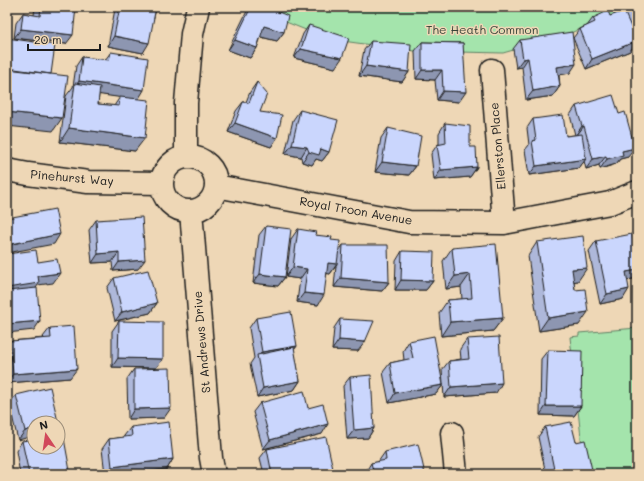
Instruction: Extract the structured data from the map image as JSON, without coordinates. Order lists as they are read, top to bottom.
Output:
{
  "streets": {
    "street": [
      "Ellerston Place",
      "Pinehurst Way",
      "Royal Troon Avenue",
      "St Andrews Drive"
    ]
  },
  "crossings": [
    ["Ellerston Place", "Royal Troon Avenue"],
    ["Pinehurst Way", "Royal Troon Avenue"],
    ["Pinehurst Way", "St Andrews Drive"],
    ["Royal Troon Avenue", "St Andrews Drive"]
  ],
  "parks": ["The Heath Common"],
  "scale_bar": "20 m",
  "north": "top"
}
